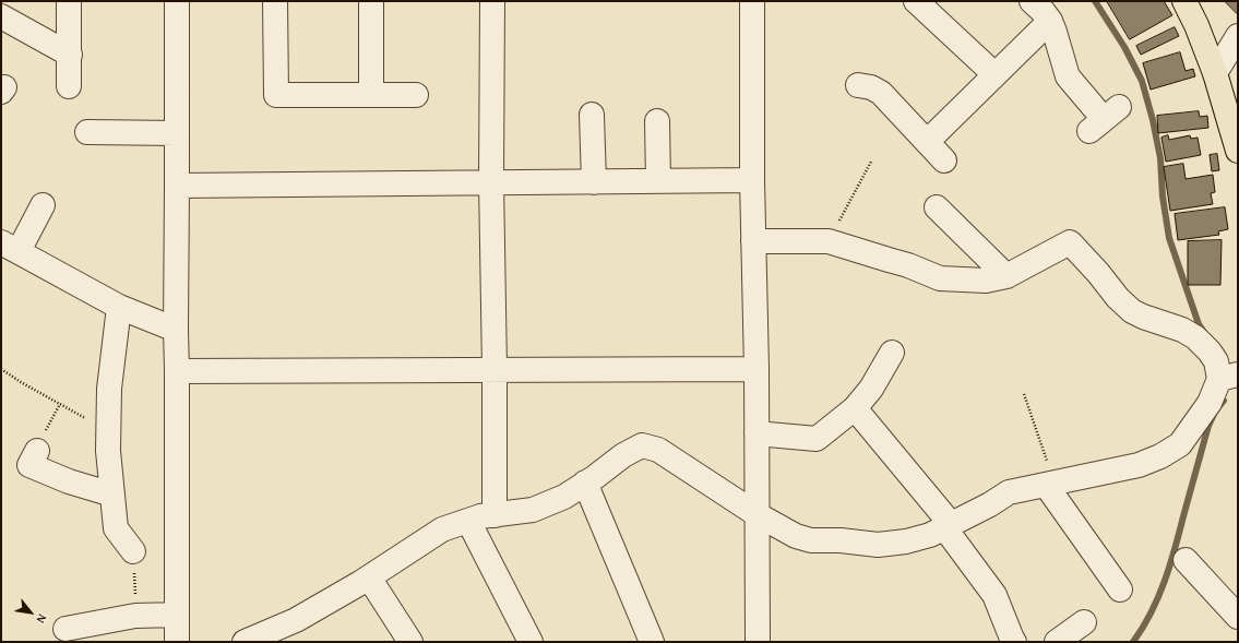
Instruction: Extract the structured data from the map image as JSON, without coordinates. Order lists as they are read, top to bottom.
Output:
{
  "north": "bottom right"
}
